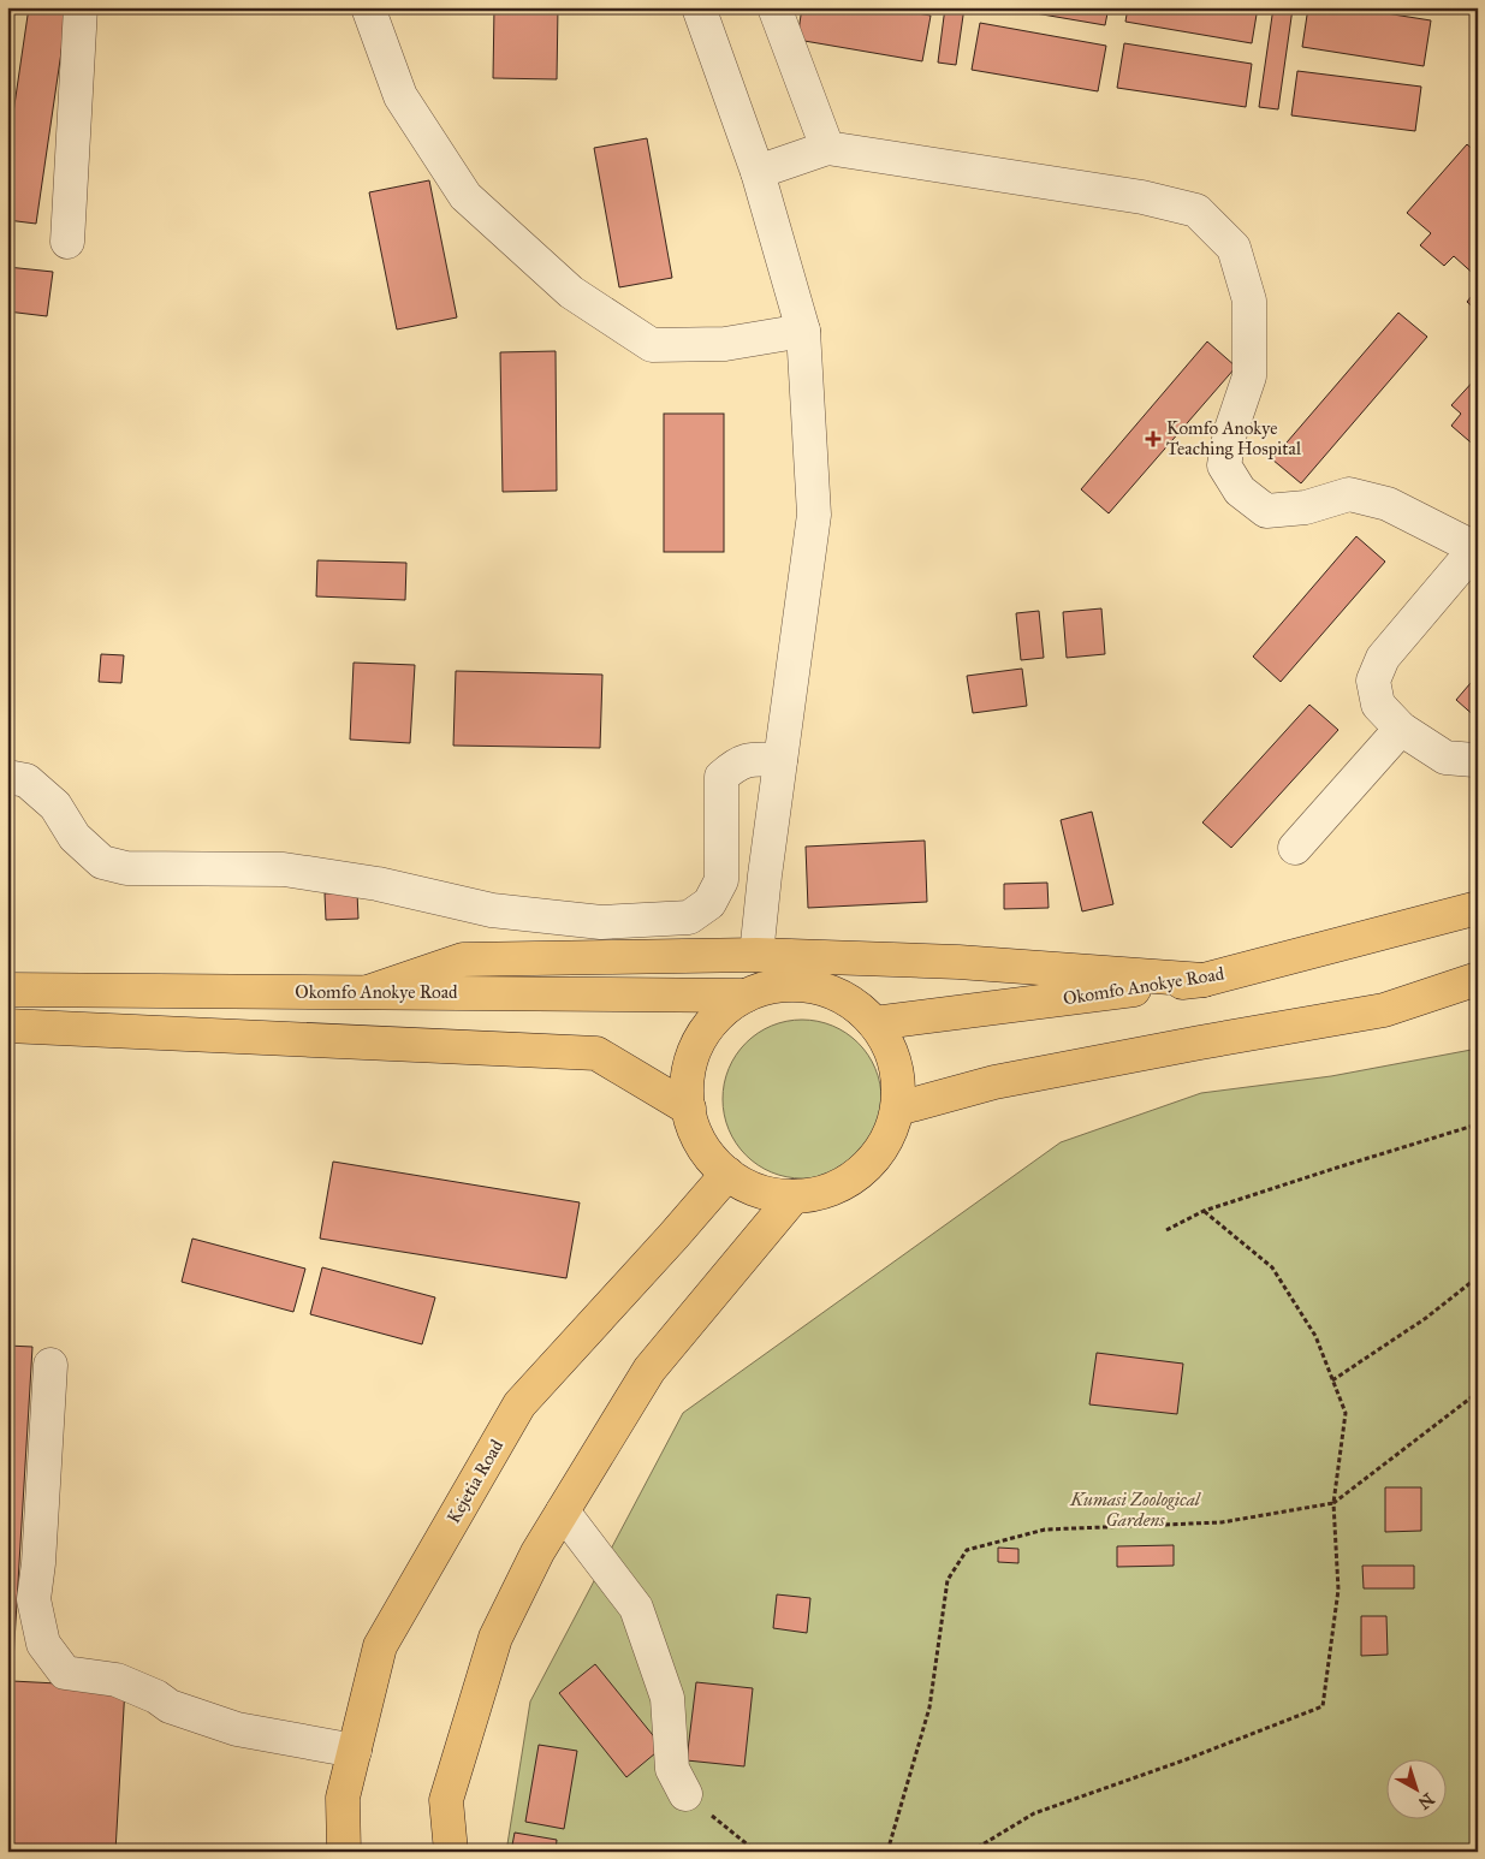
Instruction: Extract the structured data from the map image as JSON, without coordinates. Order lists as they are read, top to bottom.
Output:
{
  "streets": {
    "main road": ["Okomfo Anokye Road", "Kejetia Road"]
  },
  "crossings": [
    ["Okomfo Anokye Road", "Kejetia Road"]
  ],
  "parks": ["Kumasi Zoological Gardens"],
  "places": {
    "health": ["Komfo Anokye Teaching Hospital"]
  },
  "north": "bottom right"
}
